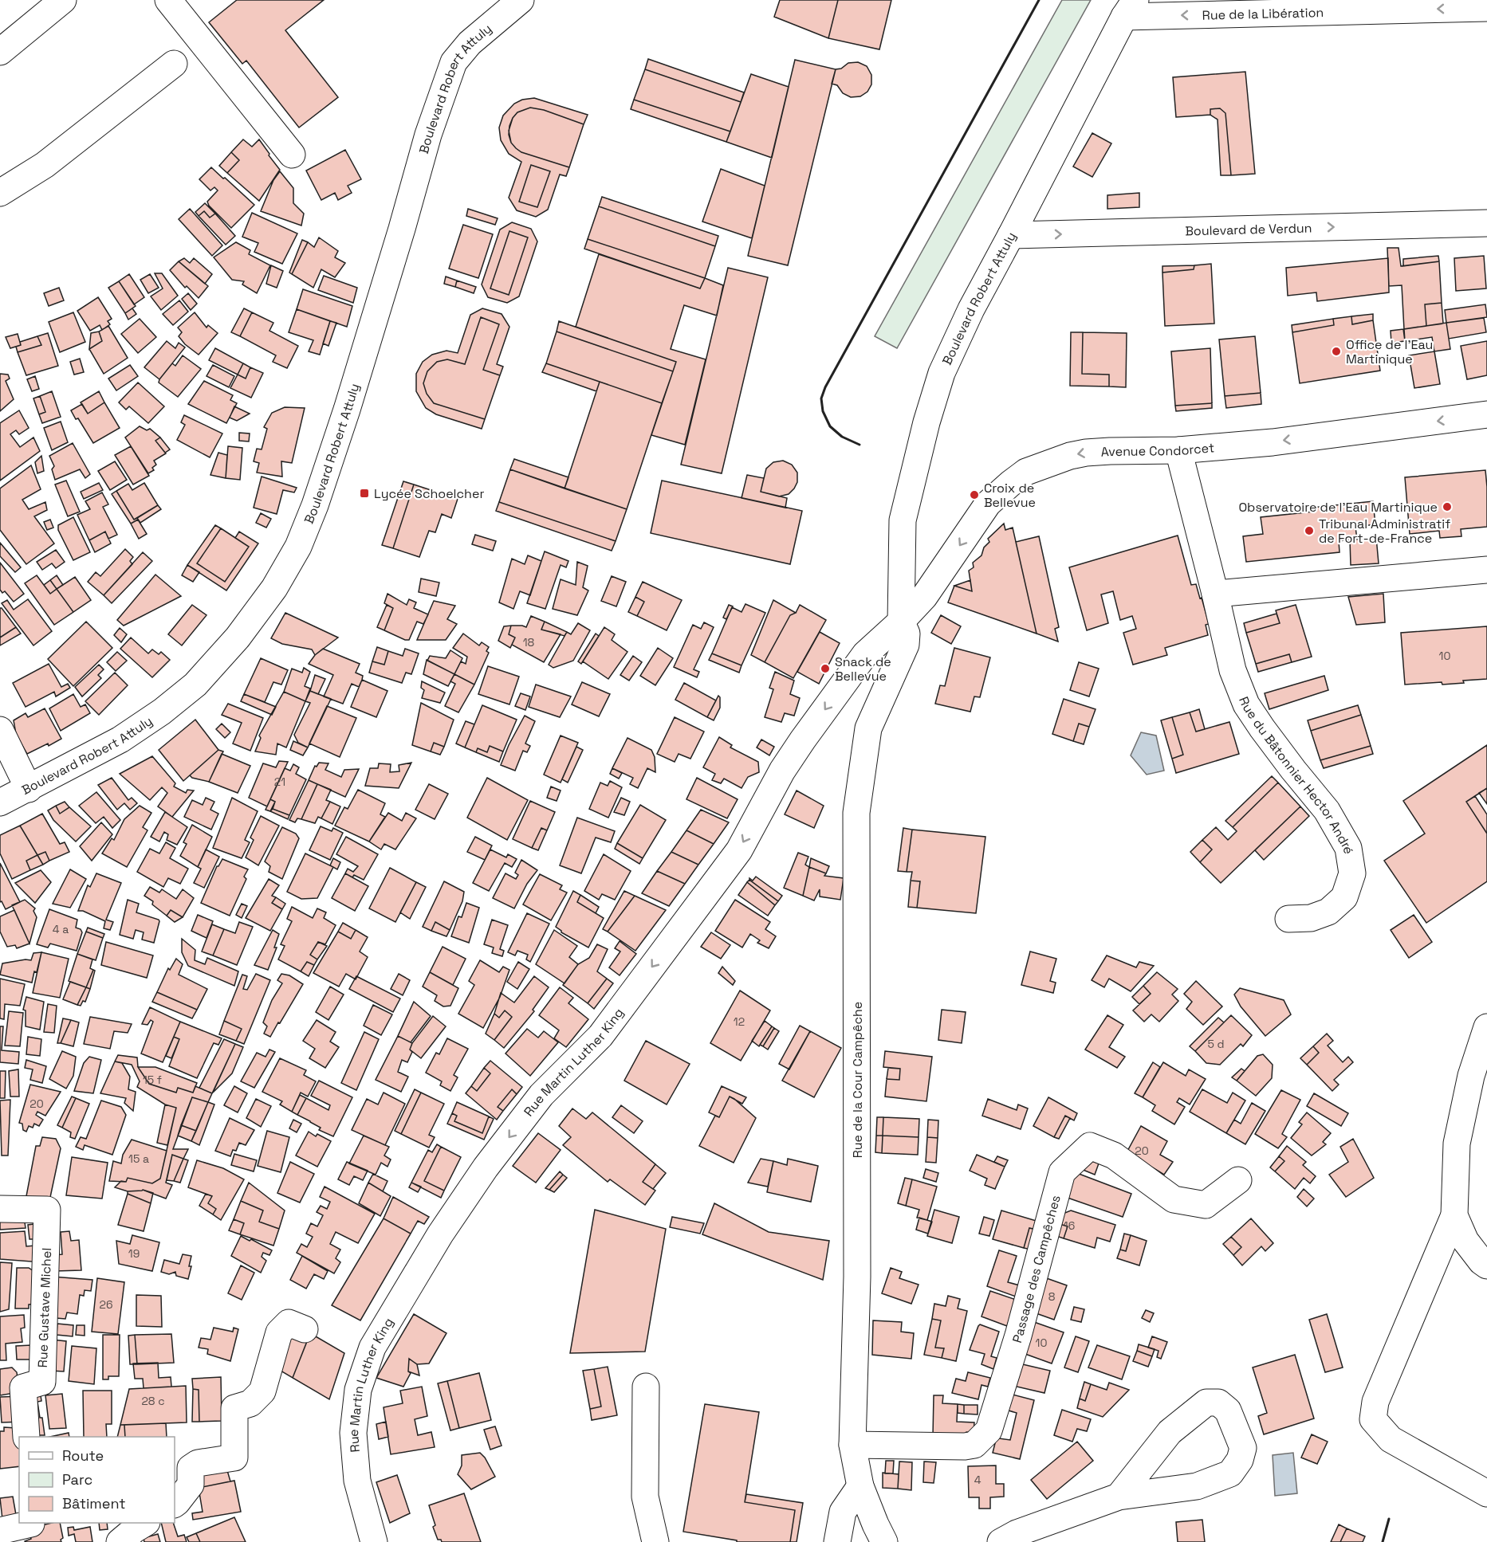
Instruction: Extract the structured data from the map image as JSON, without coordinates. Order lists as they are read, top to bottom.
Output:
{
  "streets": {
    "main road": [
      "Rue de la Libération",
      "Boulevard Robert Attuly",
      "Boulevard de Verdun",
      "Avenue Condorcet",
      "Rue du Bâtonnier Hector André",
      "Rue Martin Luther King",
      "Rue de la Cour Campêche",
      "Passage des Campêches",
      "Rue Gustave Michel"
    ]
  },
  "crossings": [
    ["Rue de la Libération", "Boulevard Robert Attuly"],
    ["Boulevard Robert Attuly", "Boulevard de Verdun"],
    ["Boulevard Robert Attuly", "Avenue Condorcet"],
    ["Boulevard Robert Attuly", "Rue Martin Luther King"],
    ["Boulevard Robert Attuly", "Rue de la Cour Campêche"],
    ["Avenue Condorcet", "Rue du Bâtonnier Hector André"],
    ["Avenue Condorcet", "Rue Martin Luther King"],
    ["Avenue Condorcet", "Rue de la Cour Campêche"],
    ["Rue Martin Luther King", "Rue de la Cour Campêche"],
    ["Rue de la Cour Campêche", "Passage des Campêches"]
  ],
  "one_way": ["Rue de la Libération", "Boulevard de Verdun", "Rue Martin Luther King"],
  "places": {
    "other": [
      "Office de l'Eau Martinique",
      "Croix de Bellevue",
      "Observatoire de l'Eau Martinique",
      "Tribunal Administratif de Fort-de-France",
      "Snack de Bellevue"
    ],
    "transit": ["Lycée Schoelcher"]
  },
  "house_numbers": [
    "18",
    "10",
    "21",
    "4 a",
    "12",
    "5 d",
    "15 f",
    "20",
    "20",
    "15 a",
    "16",
    "19",
    "8",
    "26",
    "10",
    "28 c",
    "4"
  ],
  "legend": ["Route", "Parc", "Bâtiment"]
}
